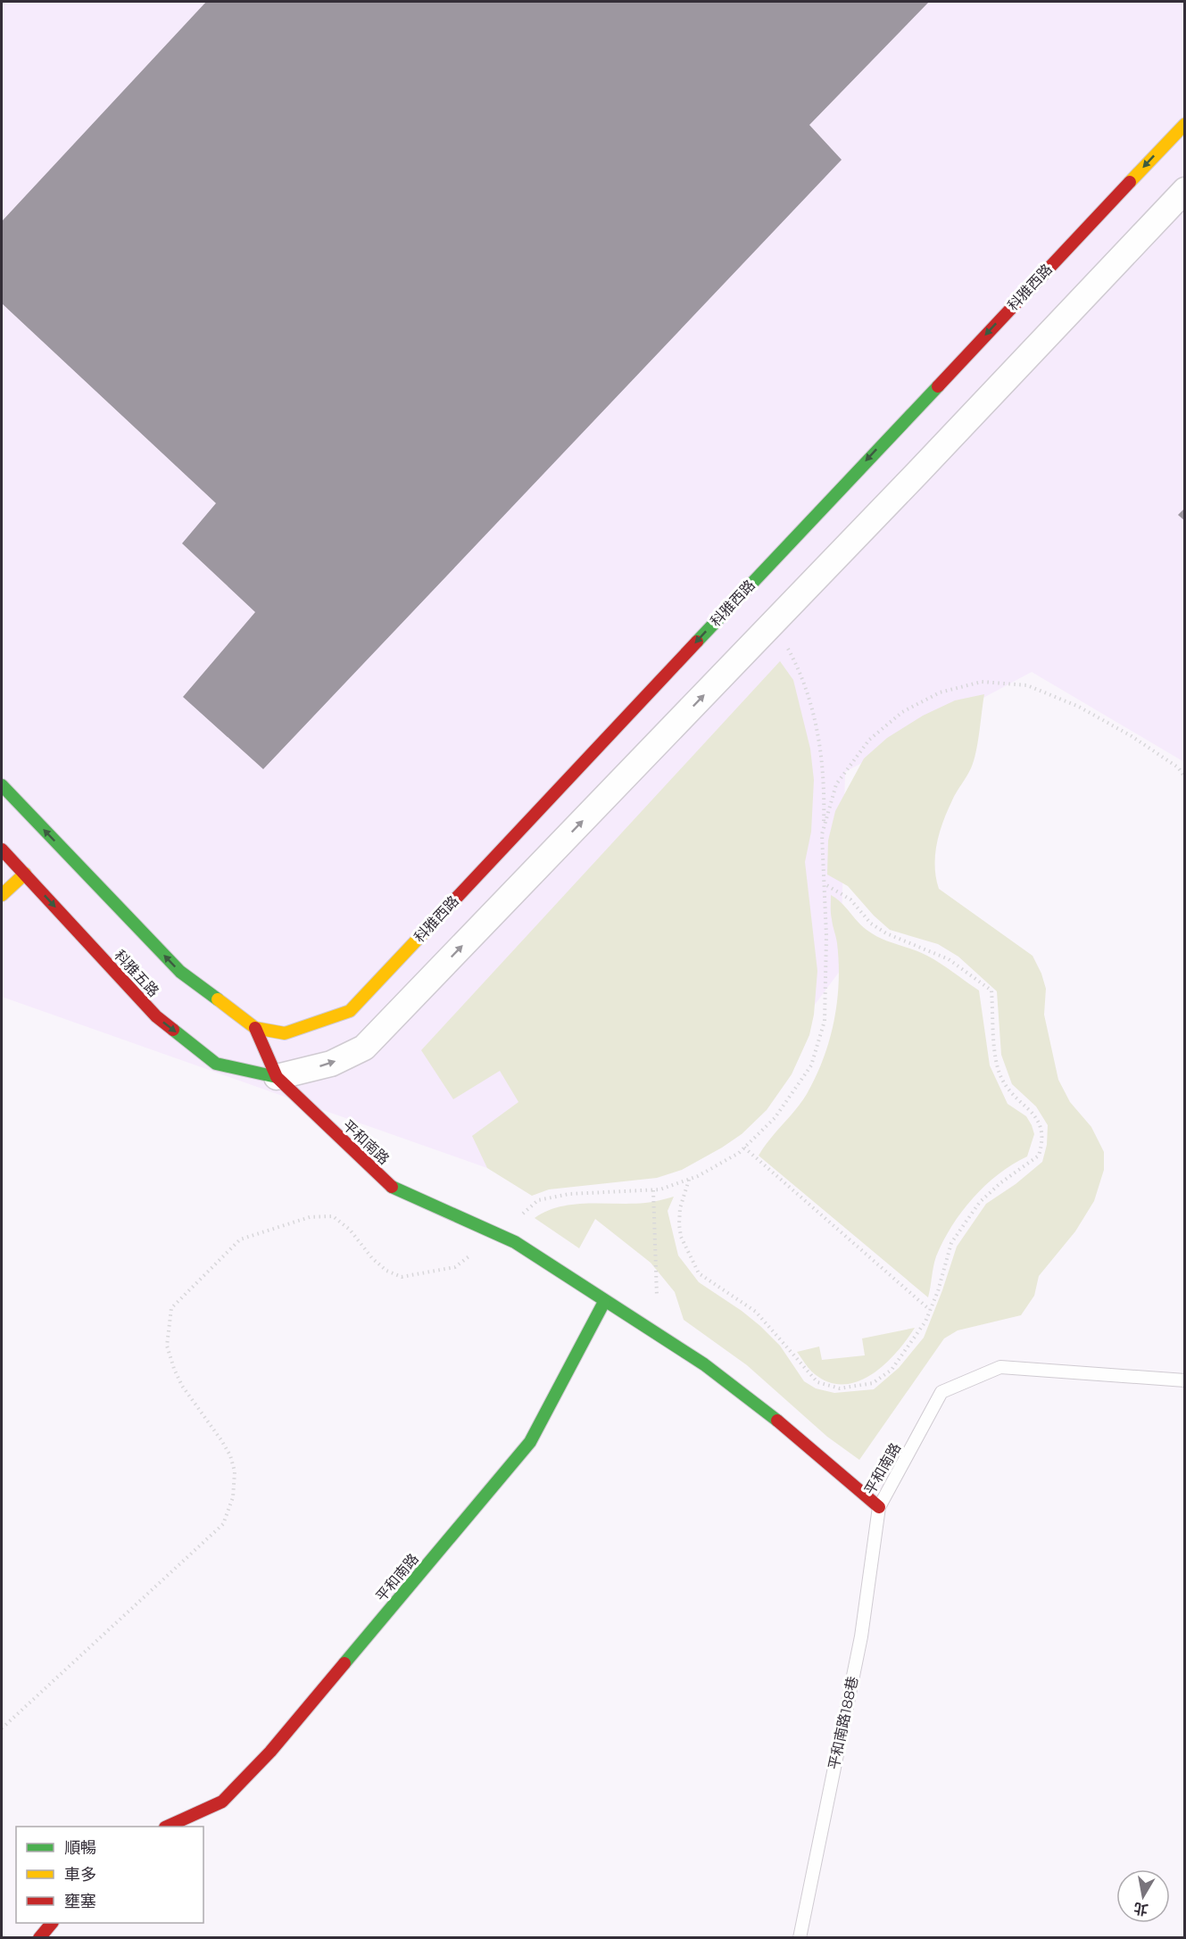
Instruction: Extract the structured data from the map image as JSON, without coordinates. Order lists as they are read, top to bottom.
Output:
{
  "streets": {
    "street": ["科雅西路", "科雅五路", "平和南路"],
    "lane": ["平和南路188巷"]
  },
  "crossings": [
    ["科雅西路", "平和南路"],
    ["科雅五路", "平和南路"],
    ["平和南路", "平和南路188巷"]
  ],
  "legend": ["順暢", "車多", "壅塞"],
  "north": "bottom"
}
